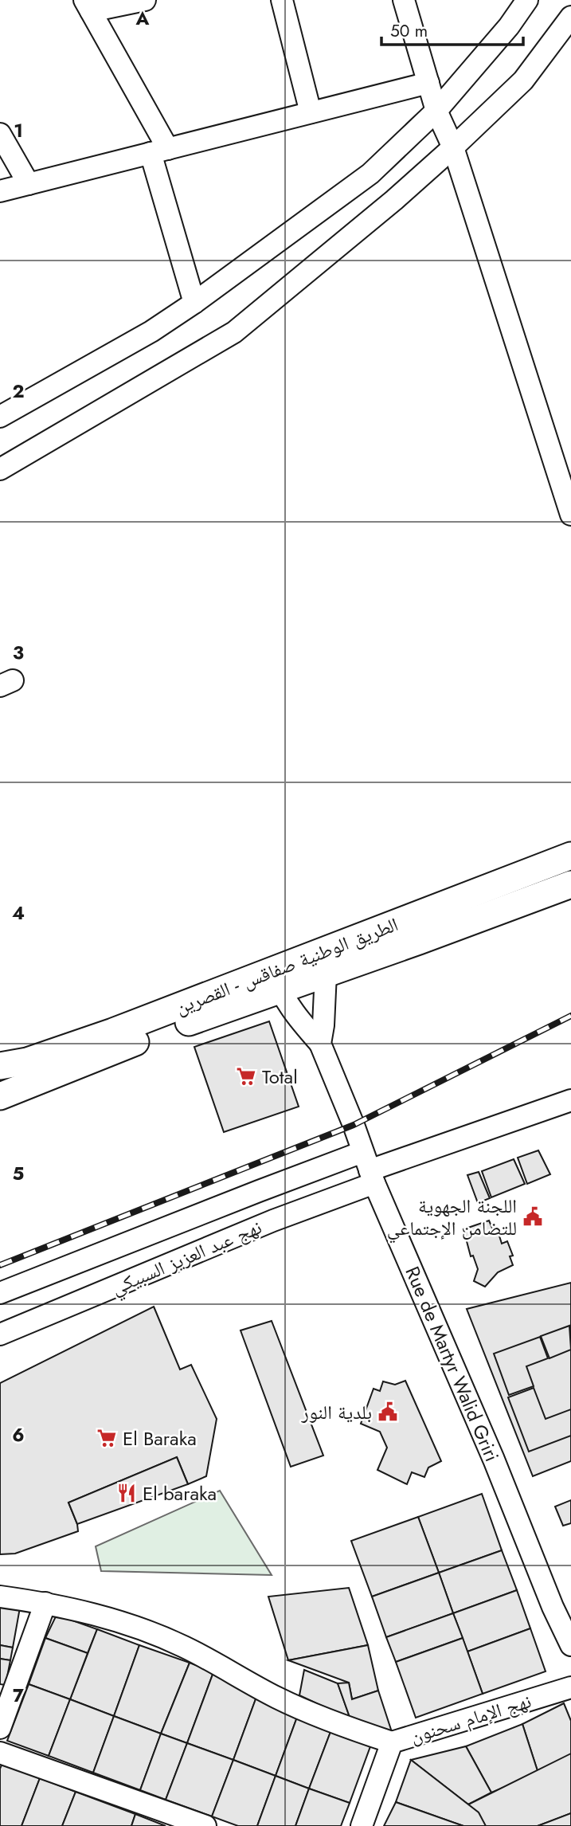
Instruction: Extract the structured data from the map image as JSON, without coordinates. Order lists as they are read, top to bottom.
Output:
{
  "streets": {
    "main road": ["الطريق الوطنية صفاقس - القصرين"],
    "street": ["نهج عبد العزيز السبيكي", "Rue de Martyr Walid Griri", "نهج الإمام سحنون"]
  },
  "crossings": [
    ["الطريق الوطنية صفاقس - القصرين", "Rue de Martyr Walid Griri"],
    ["نهج عبد العزيز السبيكي", "Rue de Martyr Walid Griri"]
  ],
  "places": {
    "supermarket": ["Total", "El Baraka"],
    "public building": ["اللجنة الجهوية للتضامن الإجتماعي", "بلدية النور"],
    "restaurant": ["El baraka"]
  },
  "scale_bar": "50 m",
  "grid": {
    "columns": ["A"],
    "rows": [
      "1",
      "2",
      "3",
      "4",
      "5",
      "6",
      "7"
    ]
  }
}
